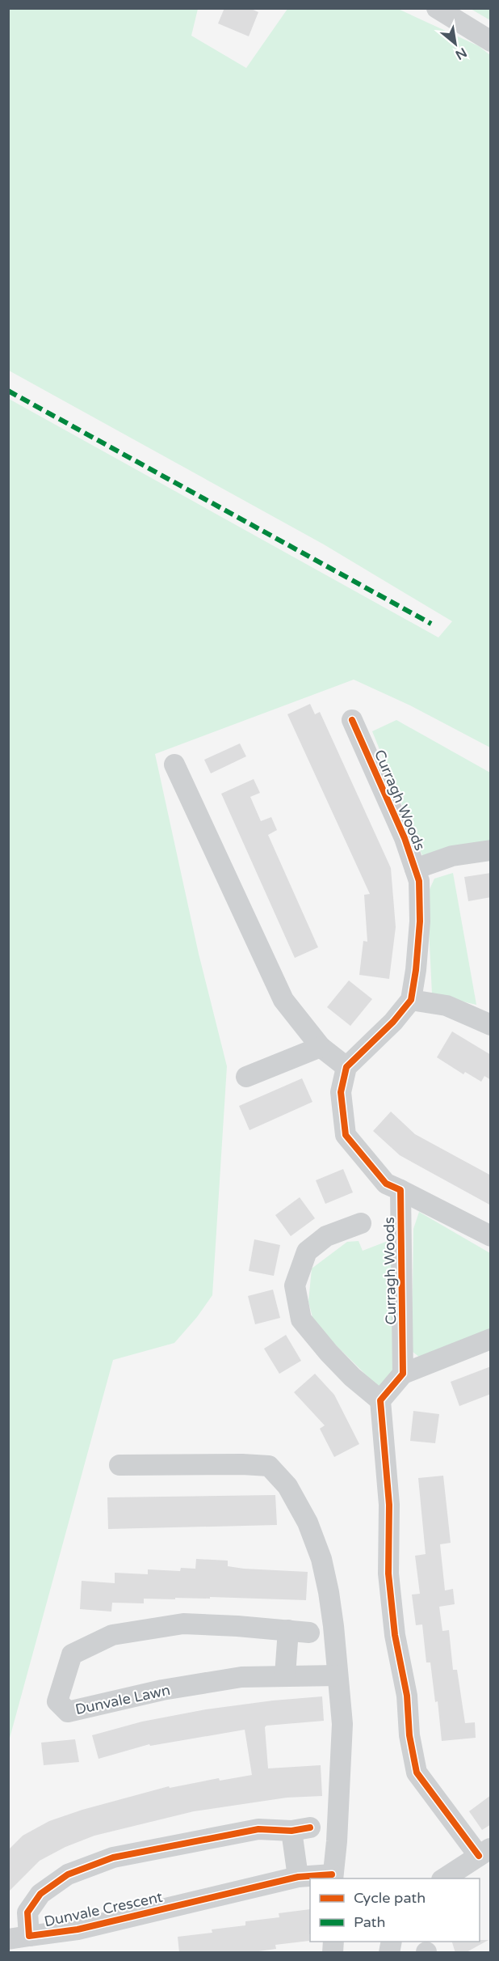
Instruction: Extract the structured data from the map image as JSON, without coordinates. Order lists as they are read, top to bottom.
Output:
{
  "streets": {
    "street": ["Curragh Woods", "Dunvale Lawn", "Dunvale Crescent"]
  },
  "legend": ["Cycle path", "Path"],
  "north": "bottom right"
}
